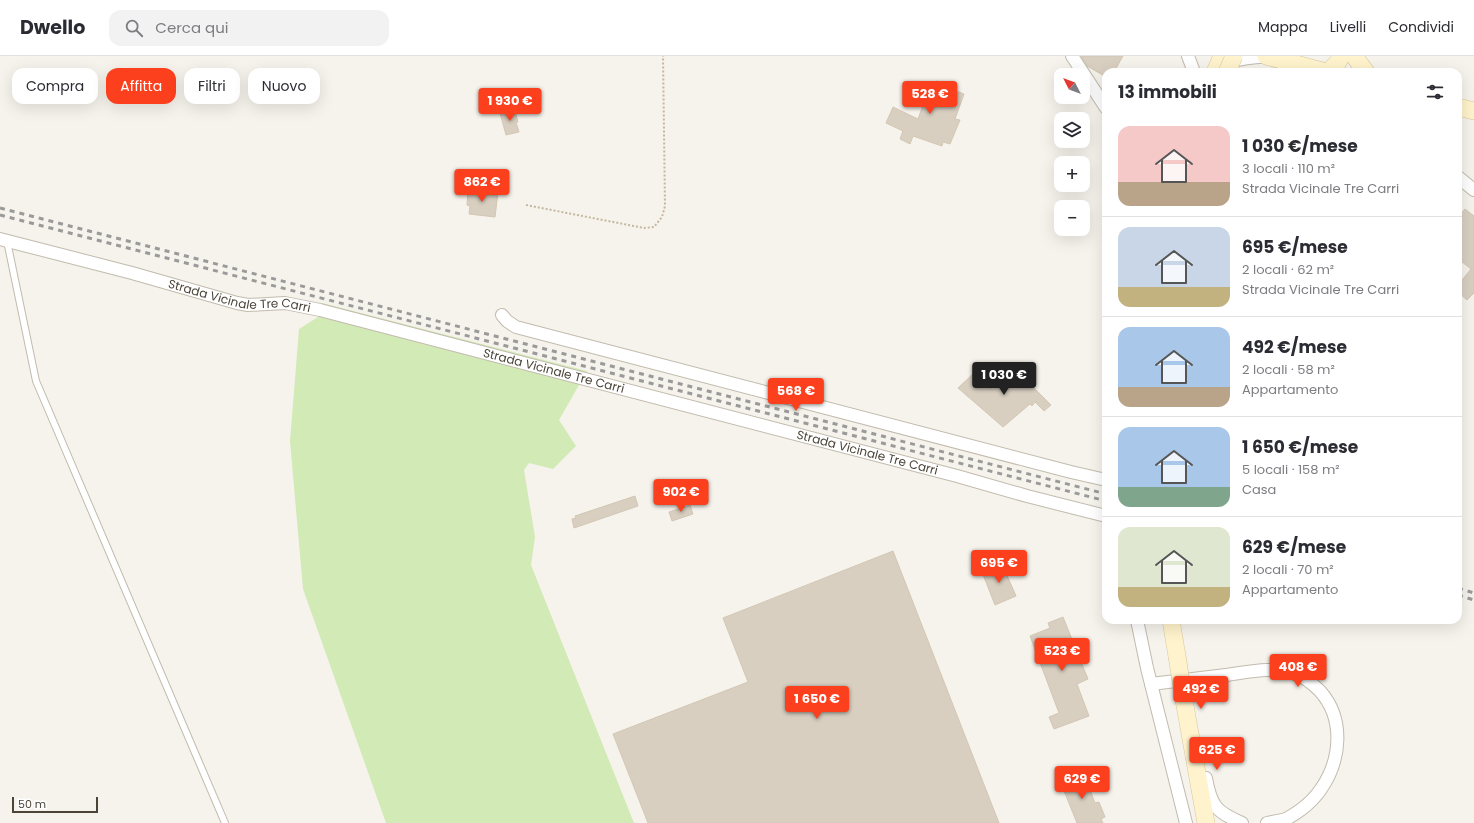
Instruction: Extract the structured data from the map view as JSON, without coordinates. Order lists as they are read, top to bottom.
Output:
{
  "streets": {
    "street": ["Strada Vicinale Tre Carri"]
  },
  "scale_bar": "50 m",
  "north": "top left",
  "page": {
    "header": "Dwello",
    "search": "Cerca qui",
    "nav": ["Mappa", "Livelli", "Condividi"],
    "map_buttons": ["+", "−"],
    "chip": [
      "Compra",
      "Affitta",
      "Filtri",
      "Nuovo"
    ],
    "heading": "13 immobili",
    "price": [
      "528 €",
      "1 930 €",
      "862 €",
      "1 030 €",
      "568 €",
      "902 €",
      "695 €",
      "523 €",
      "408 €",
      "492 €",
      "1 650 €",
      "625 €",
      "629 €"
    ],
    "list": [
      {
        "name": "1 030 €/mese",
        "note": "3 locali · 110 m² · Strada Vicinale Tre Carri"
      },
      {
        "name": "695 €/mese",
        "note": "2 locali · 62 m² · Strada Vicinale Tre Carri"
      },
      {
        "name": "492 €/mese",
        "note": "2 locali · 58 m² · Appartamento"
      },
      {
        "name": "1 650 €/mese",
        "note": "5 locali · 158 m² · Casa"
      },
      {
        "name": "629 €/mese",
        "note": "2 locali · 70 m² · Appartamento"
      }
    ],
    "scale": "50 m"
  }
}
